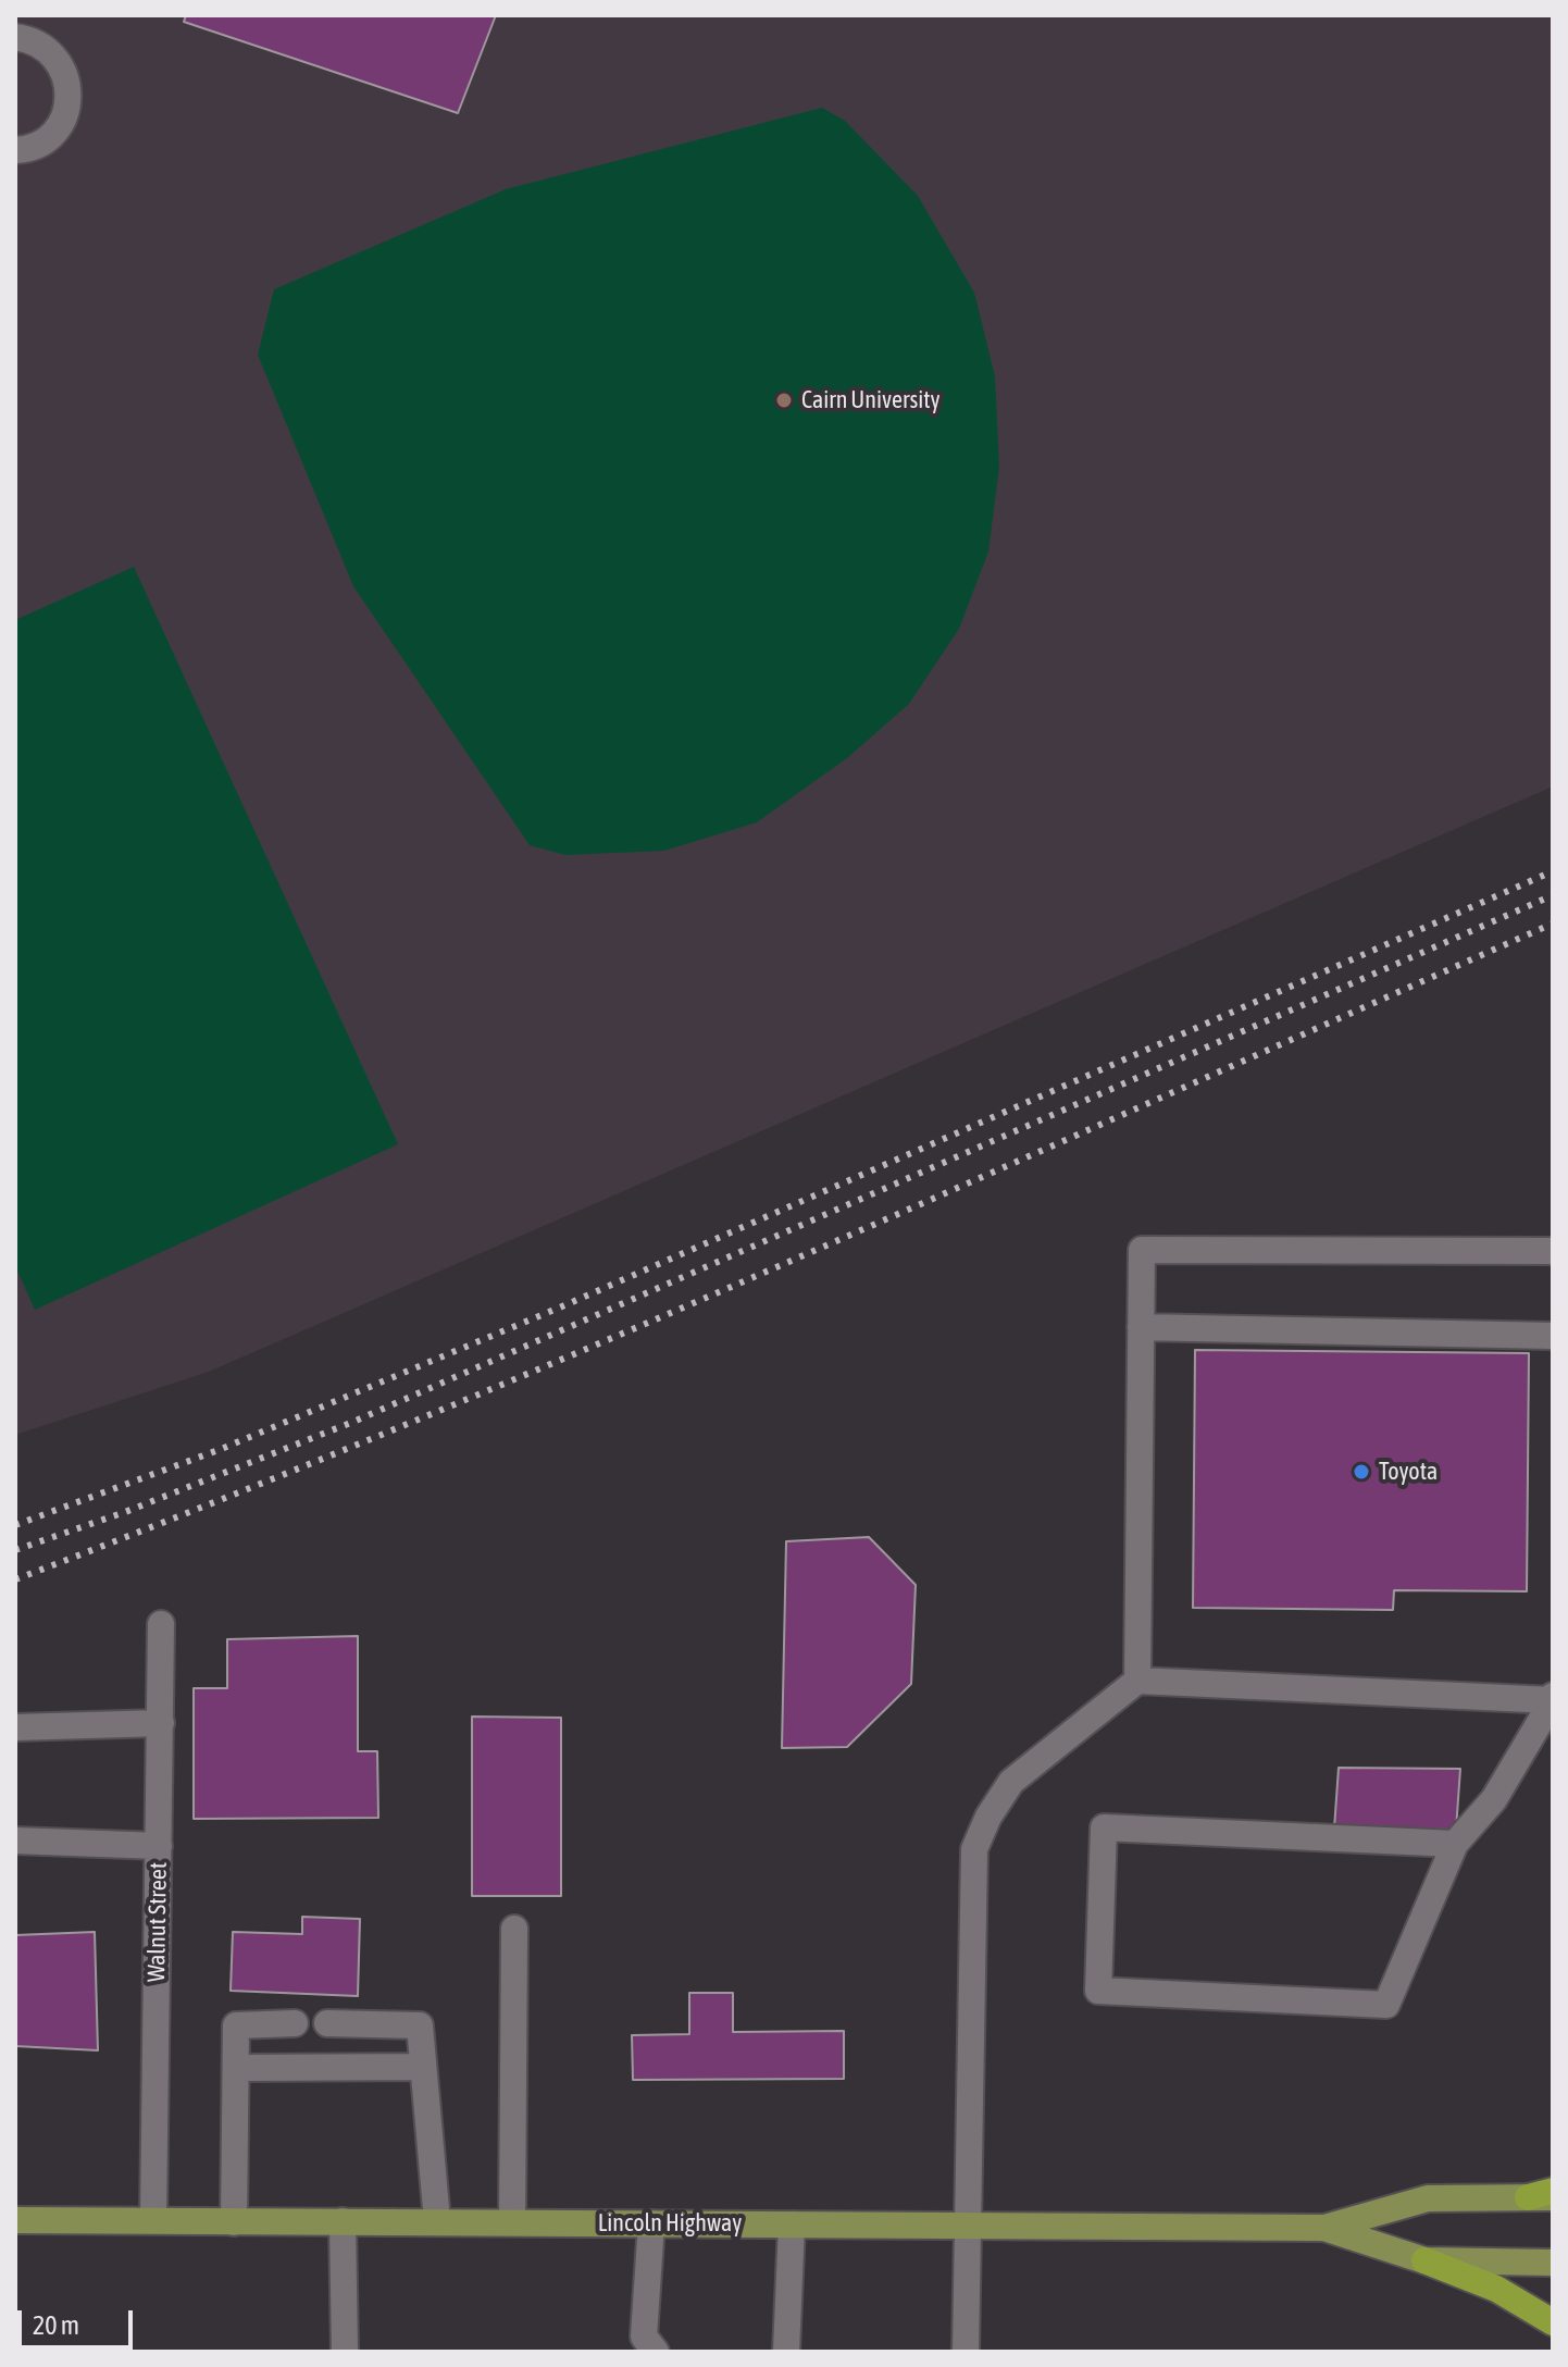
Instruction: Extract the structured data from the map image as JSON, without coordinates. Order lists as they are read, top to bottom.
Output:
{
  "streets": {
    "main road": ["Lincoln Highway"],
    "street": ["Walnut Street"]
  },
  "crossings": [
    ["Walnut Street", "Lincoln Highway"]
  ],
  "places": ["Cairn University", "Toyota"],
  "scale_bar": "20 m"
}
